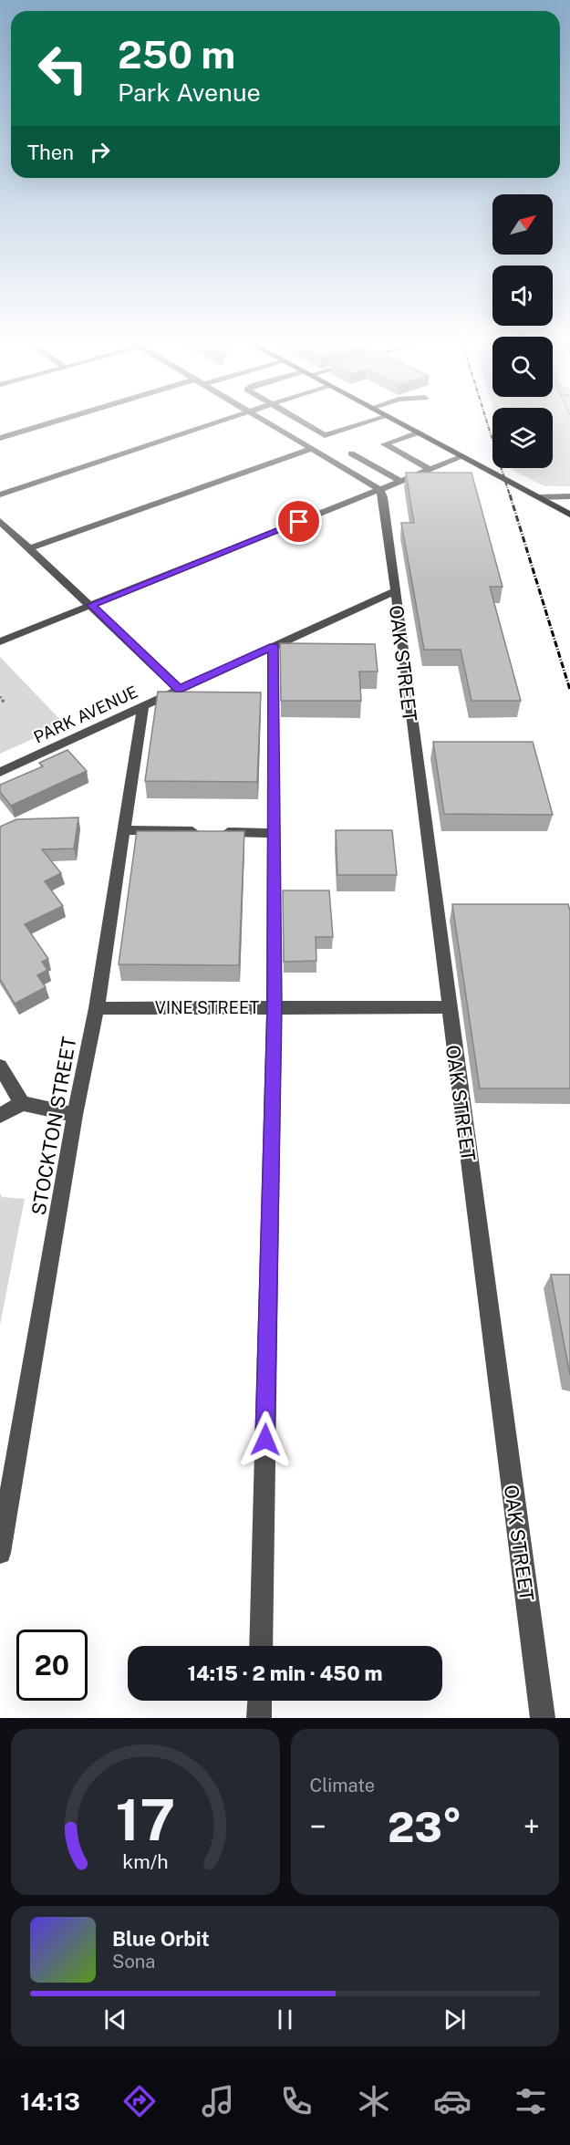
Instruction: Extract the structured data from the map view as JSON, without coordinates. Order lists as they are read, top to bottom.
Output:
{
  "streets": {
    "street": [
      "OAK STREET",
      "PARK AVENUE",
      "VINE STREET",
      "STOCKTON STREET"
    ]
  },
  "crossings": [
    ["OAK STREET", "PARK AVENUE"],
    ["OAK STREET", "VINE STREET"],
    ["PARK AVENUE", "STOCKTON STREET"],
    ["VINE STREET", "STOCKTON STREET"]
  ],
  "north": "top right",
  "page": {
    "turn": ["250 m", "Park Avenue"],
    "then": "Then",
    "limit": "20",
    "trip": "14:15 · 2 min · 450 m",
    "tile": "Climate",
    "heat": ["−", "23°", "+"],
    "song": ["Blue Orbit", "Sona"],
    "tabs": "14:13",
    "gauge": ["17", "km/h"]
  }
}
